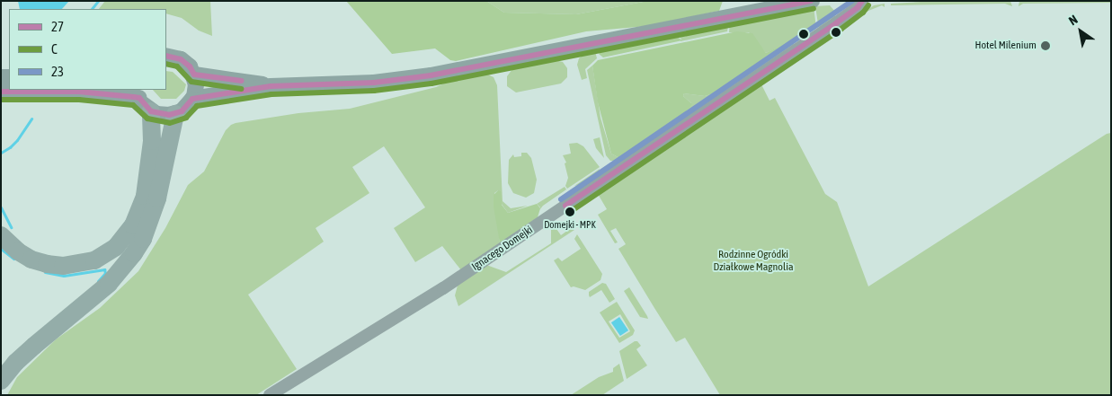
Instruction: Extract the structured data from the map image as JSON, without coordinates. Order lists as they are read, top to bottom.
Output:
{
  "streets": {
    "street": ["Ignacego Domejki"]
  },
  "parks": ["Rodzinne Ogródki Działkowe Magnolia"],
  "places": ["Hotel Milenium", "Domejki - MPK"],
  "lines": ["transit line 27", "transit line 23", "transit line C"],
  "legend": ["27", "C", "23"],
  "north": "top left"
}
